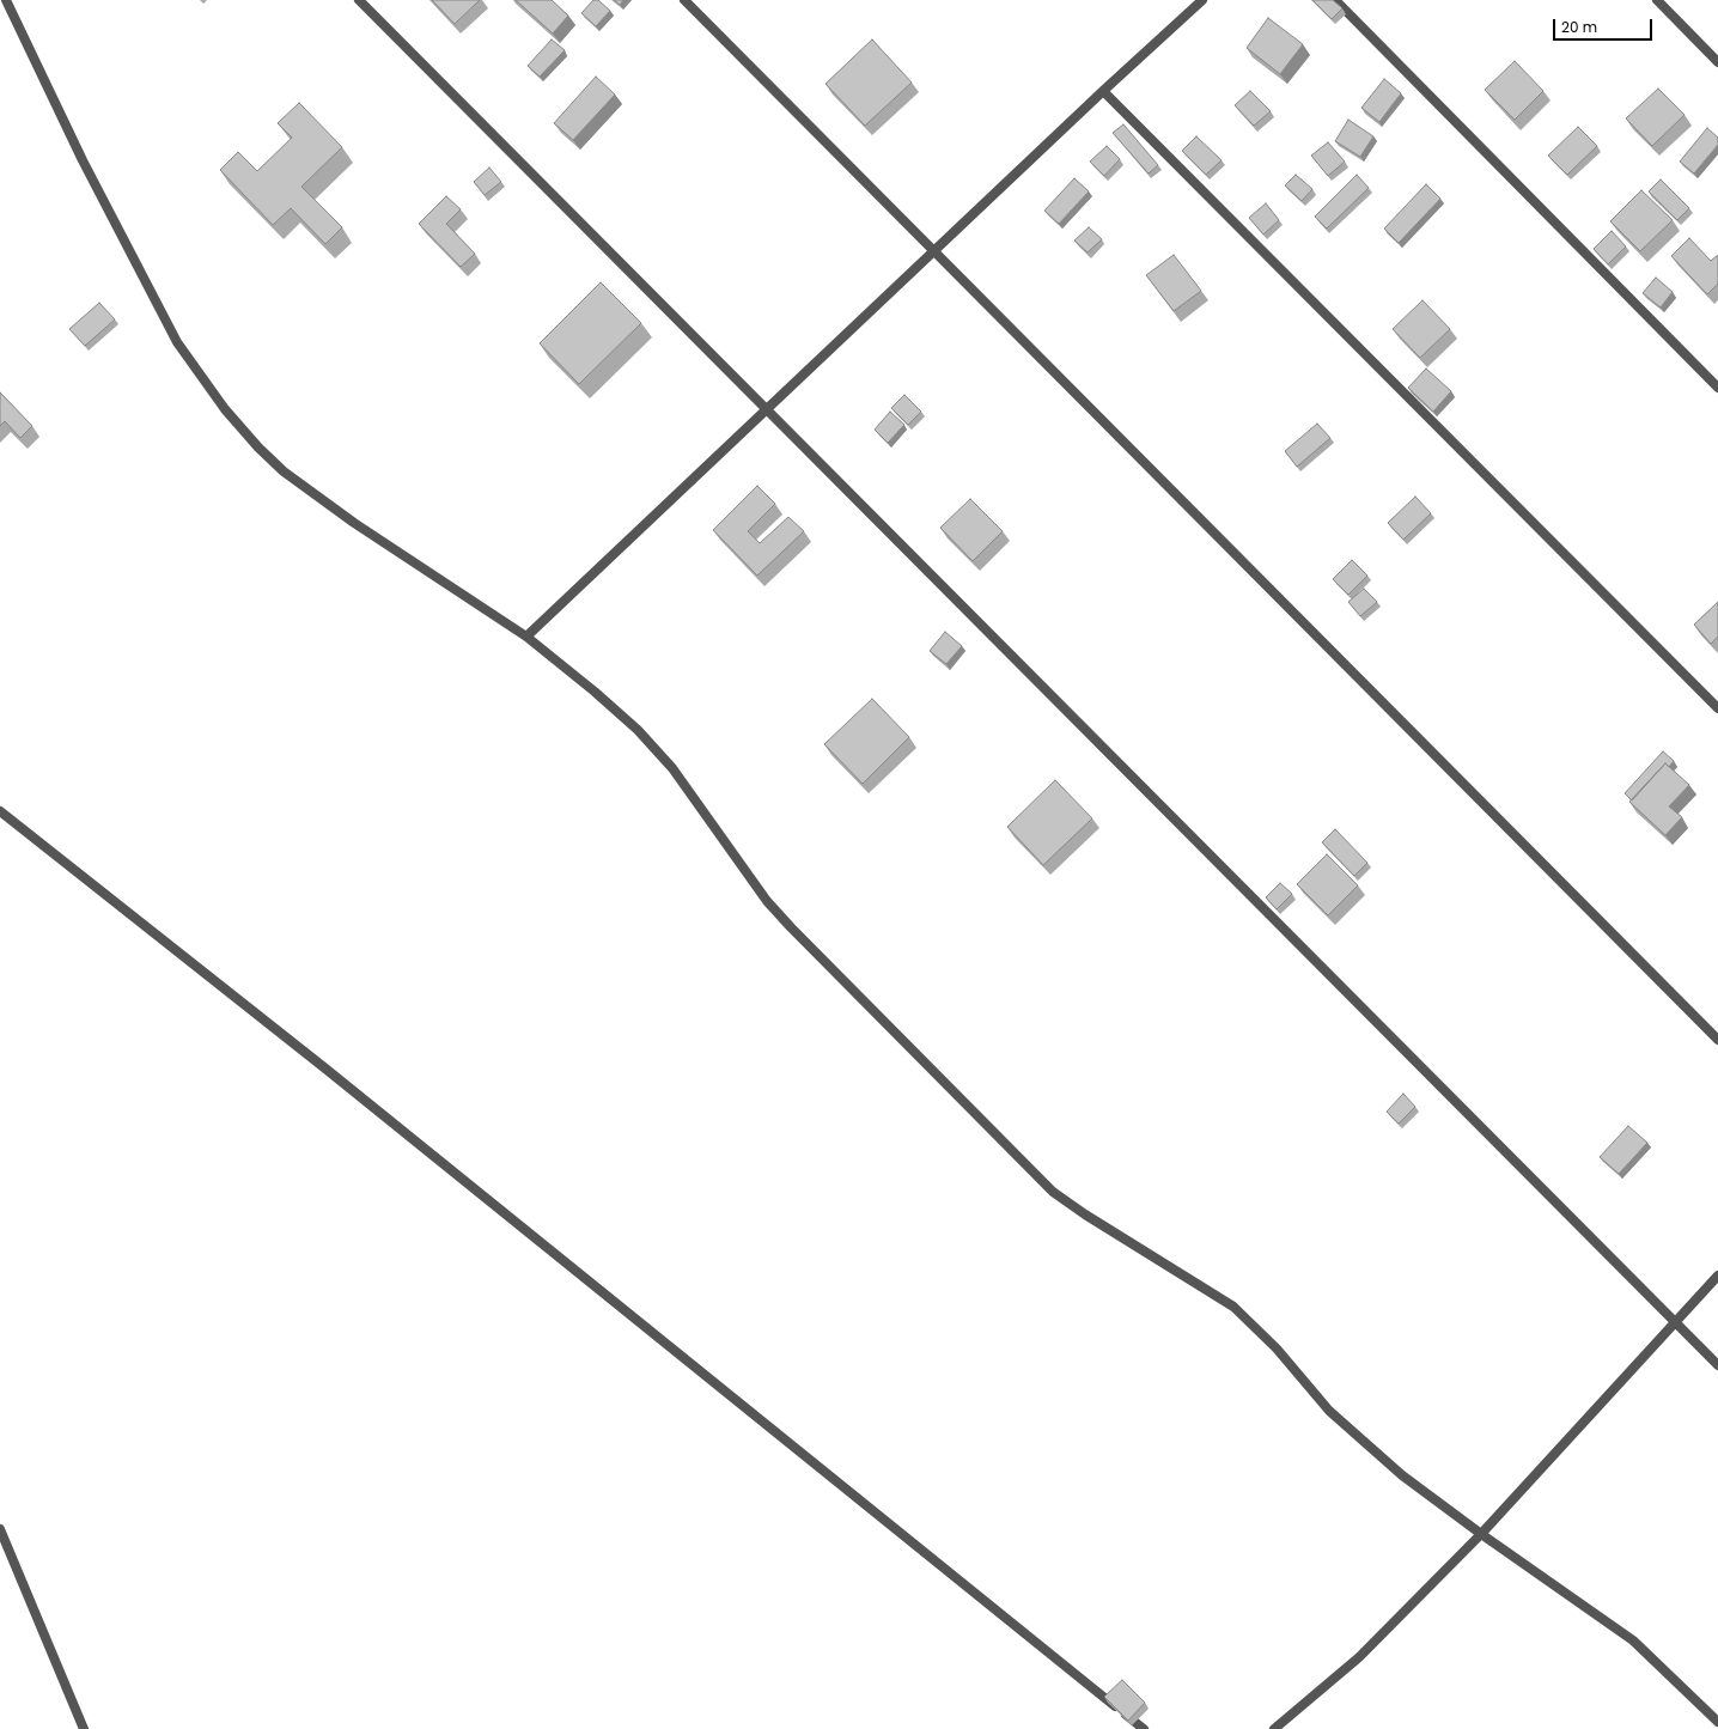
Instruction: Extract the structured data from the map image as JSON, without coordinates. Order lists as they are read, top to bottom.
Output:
{
  "scale_bar": "20 m"
}
